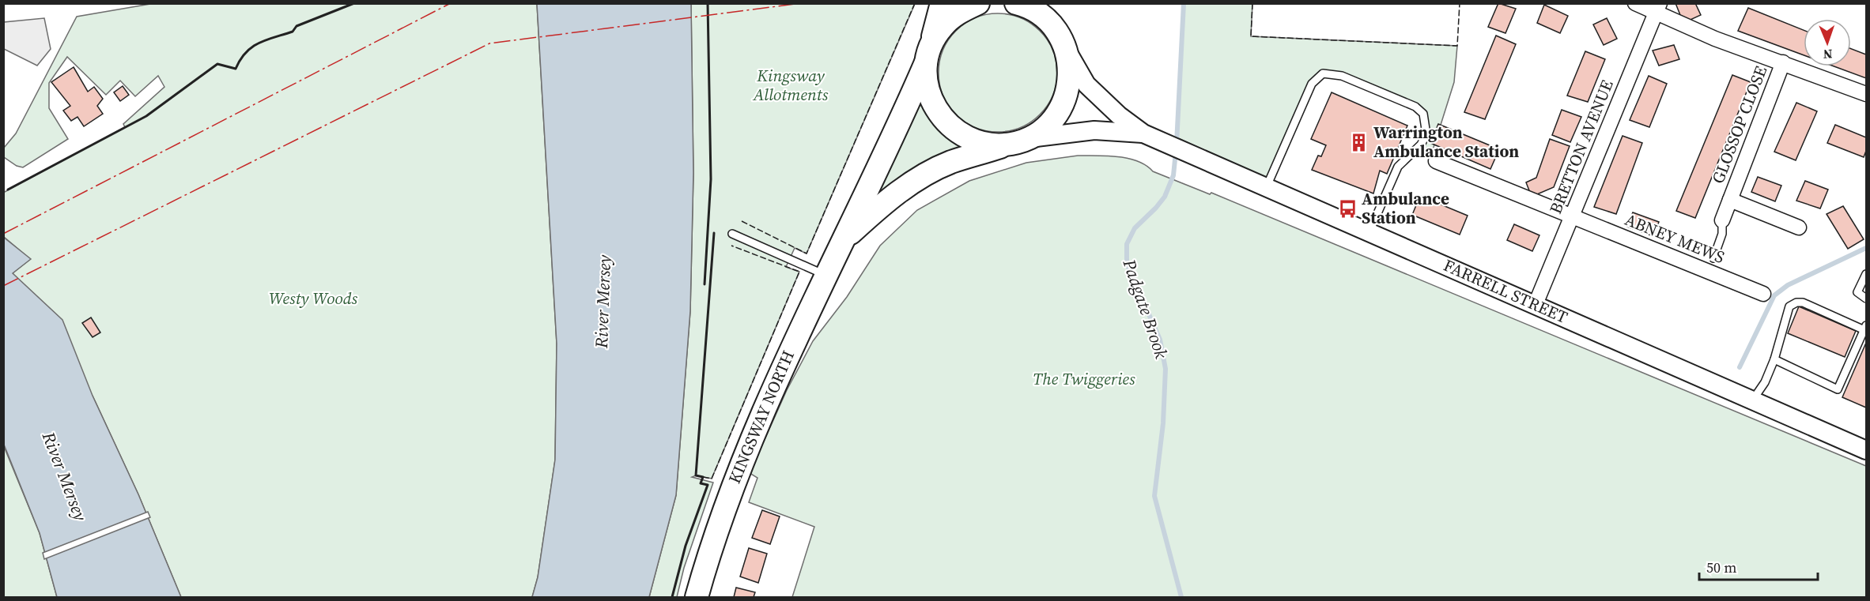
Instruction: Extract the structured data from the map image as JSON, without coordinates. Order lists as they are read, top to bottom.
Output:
{
  "streets": {
    "main road": ["KINGSWAY NORTH"],
    "street": [
      "GLOSSOP CLOSE",
      "BRETTON AVENUE",
      "ABNEY MEWS",
      "FARRELL STREET"
    ]
  },
  "crossings": [
    ["BRETTON AVENUE", "ABNEY MEWS"],
    ["BRETTON AVENUE", "FARRELL STREET"],
    ["FARRELL STREET", "KINGSWAY NORTH"]
  ],
  "water": ["River Mersey", "Padgate Brook"],
  "parks": ["Kingsway Allotments", "Westy Woods", "The Twiggeries"],
  "places": {
    "building": ["Warrington Ambulance Station"],
    "bus stop": ["Ambulance Station"]
  },
  "scale_bar": "50 m",
  "north": "bottom"
}
